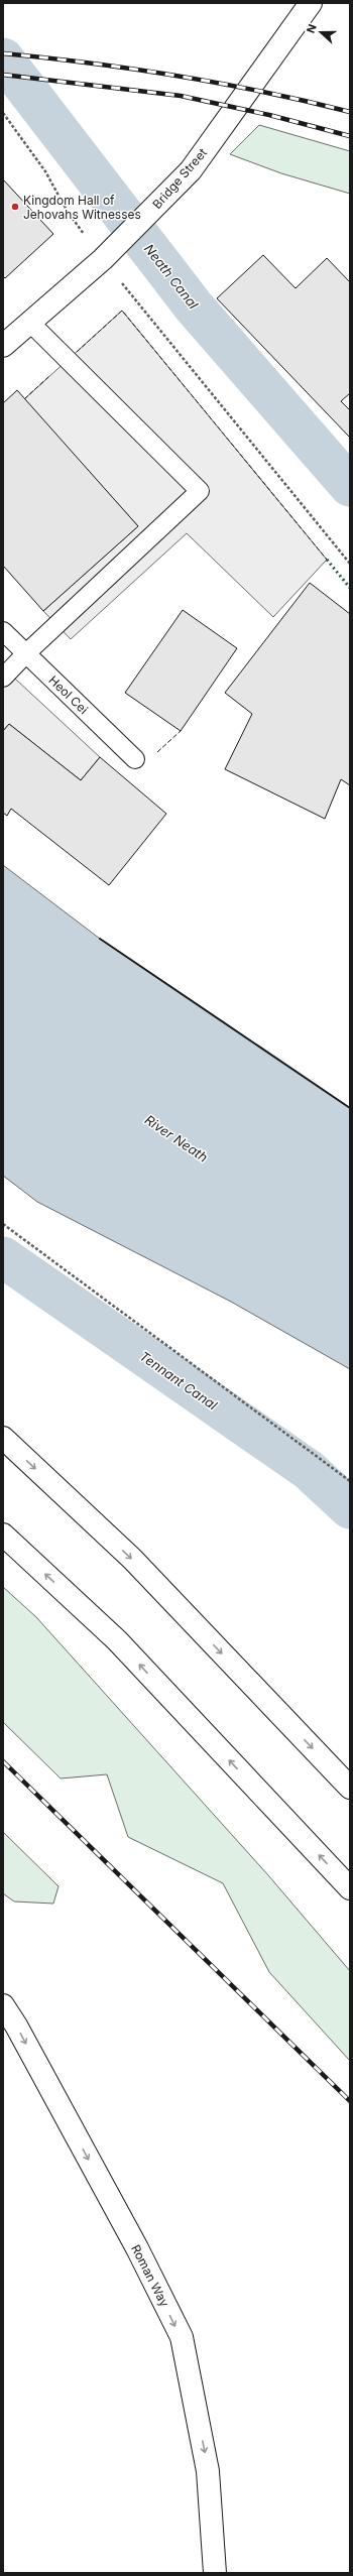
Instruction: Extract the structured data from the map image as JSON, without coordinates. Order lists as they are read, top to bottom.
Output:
{
  "streets": {
    "main road": ["Bridge Street", "Roman Way"],
    "lane": ["Heol Cei"]
  },
  "one_way": ["Roman Way"],
  "water": ["Neath Canal", "River Neath", "Tennant Canal"],
  "places": ["Kingdom Hall of Jehovahs Witnesses"],
  "north": "left"
}
